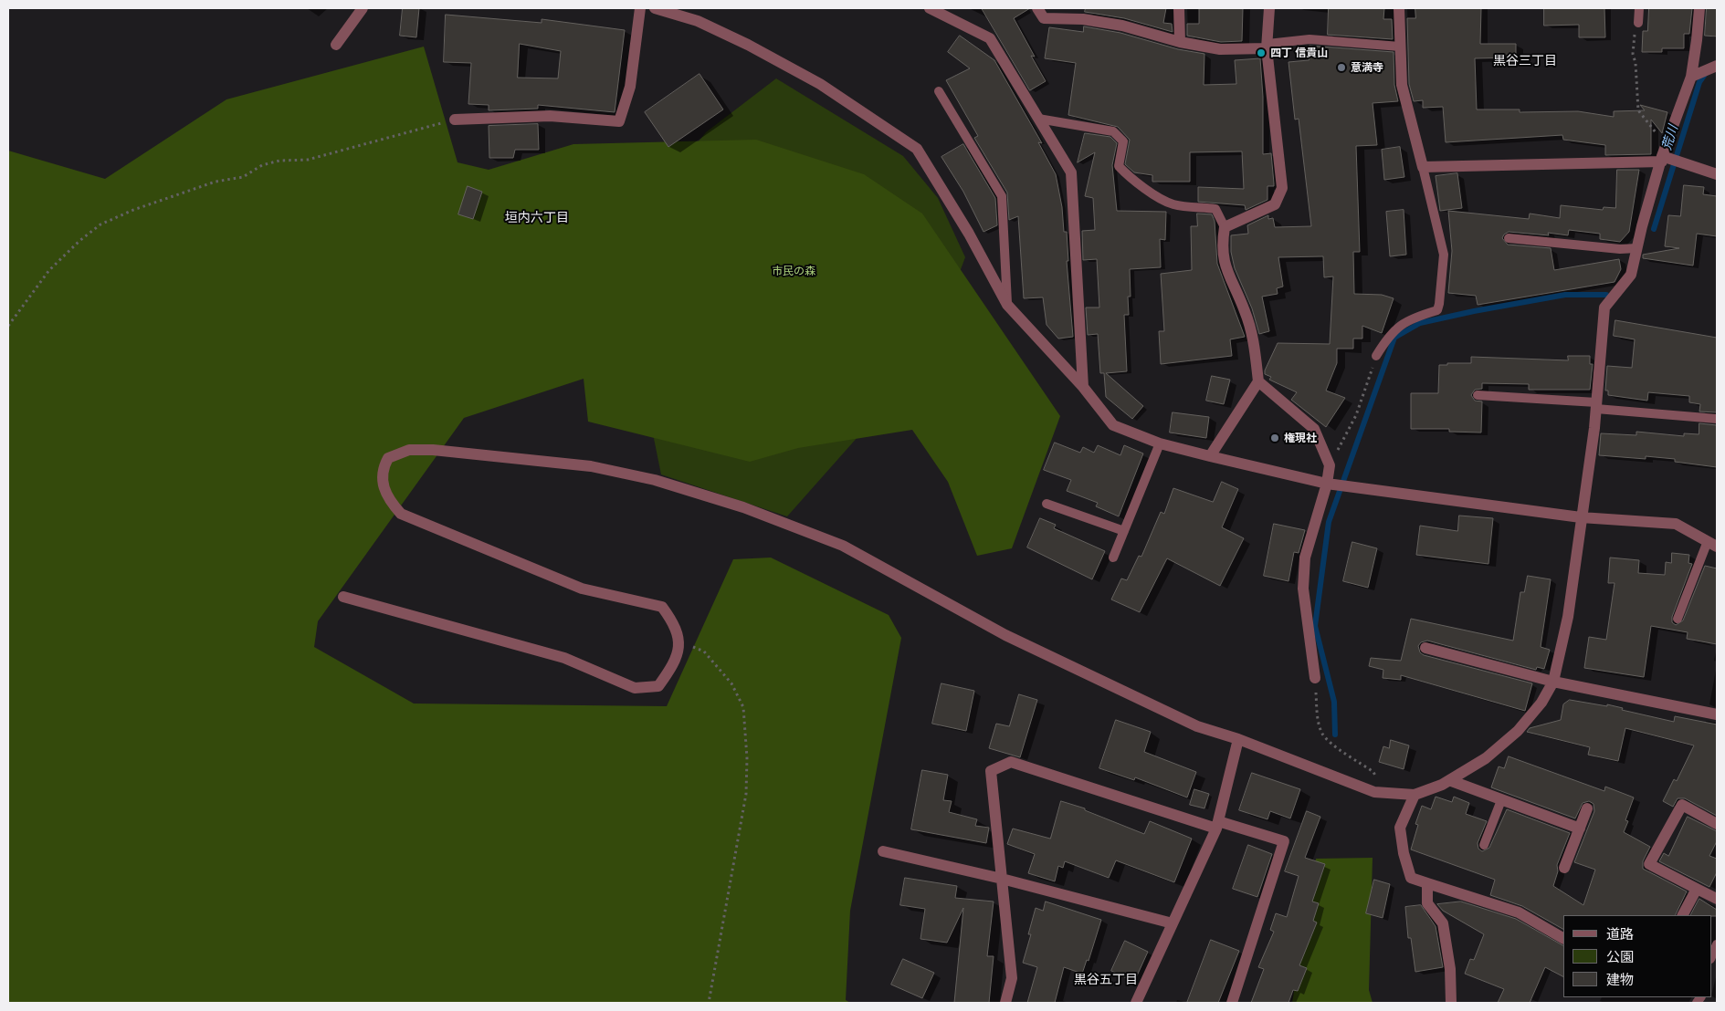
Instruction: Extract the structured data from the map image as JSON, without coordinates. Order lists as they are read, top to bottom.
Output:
{
  "districts": ["黒谷三丁目", "垣内六丁目", "黒谷五丁目"],
  "water": ["荒川"],
  "parks": ["市民の森"],
  "places": ["四丁 信貴山", "意満寺", "権現社"],
  "legend": ["道路", "公園", "建物"]
}
